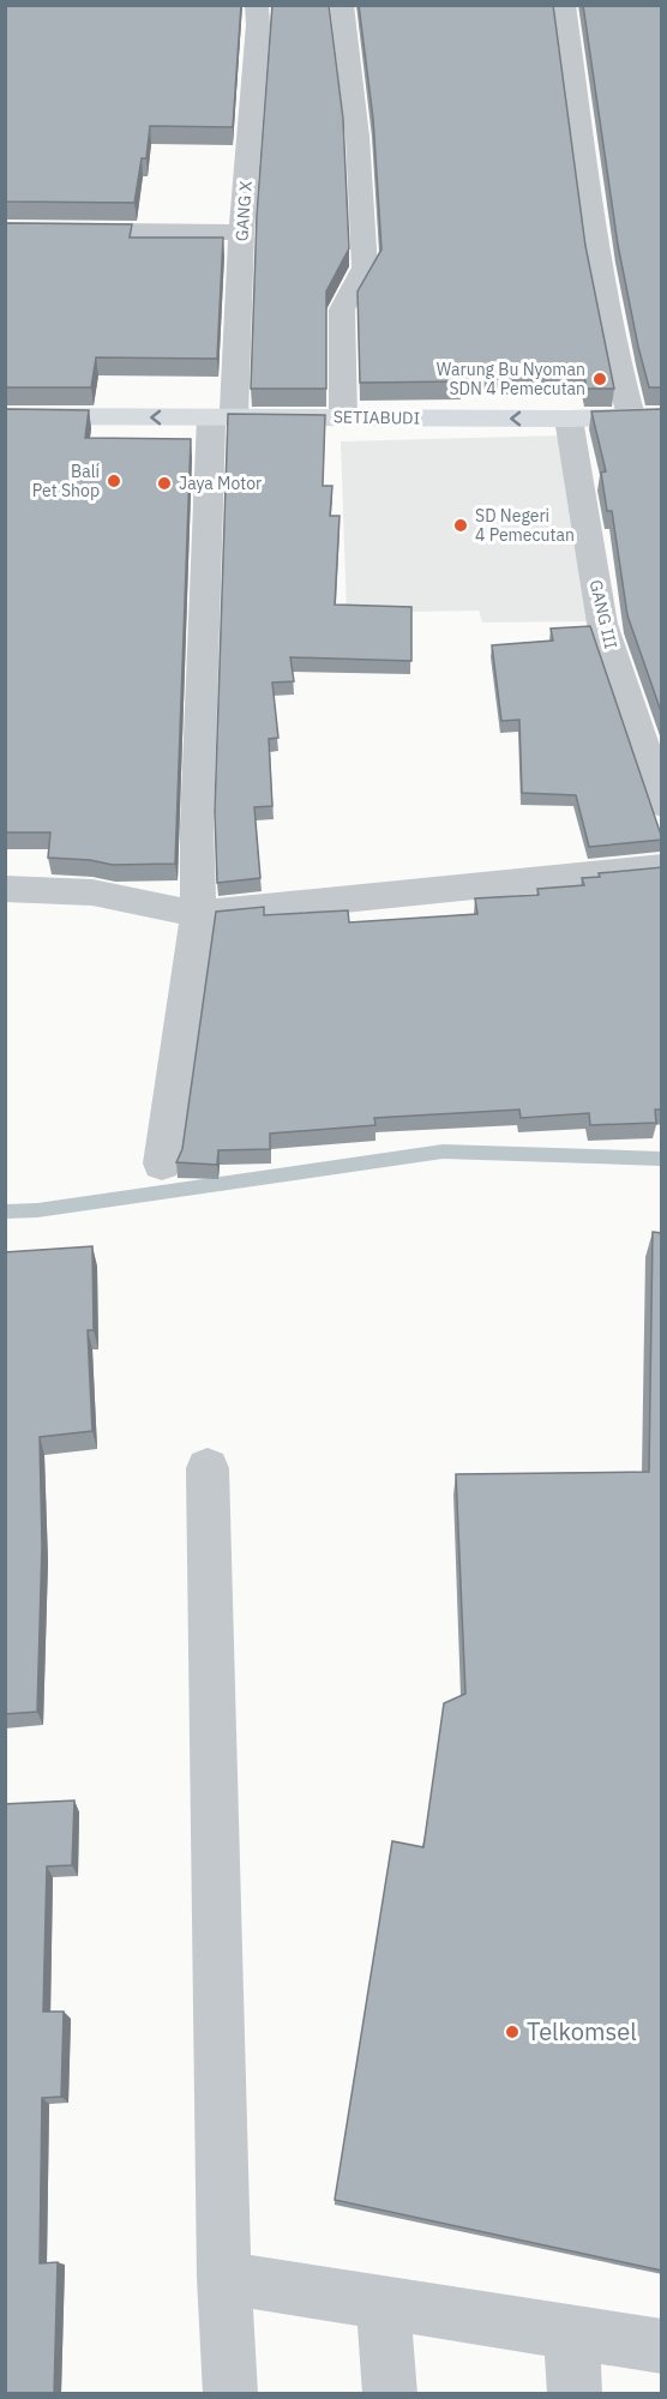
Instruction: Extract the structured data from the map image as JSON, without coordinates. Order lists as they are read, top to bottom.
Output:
{
  "streets": {
    "main road": ["SETIABUDI"],
    "street": ["GANG X", "GANG III"]
  },
  "crossings": [
    ["GANG X", "SETIABUDI"],
    ["SETIABUDI", "GANG III"]
  ],
  "one_way": ["SETIABUDI"],
  "places": [
    "Warung Bu Nyoman SDN 4 Pemecutan",
    "Bali Pet Shop",
    "Jaya Motor",
    "SD Negeri 4 Pemecutan",
    "Telkomsel"
  ]
}
